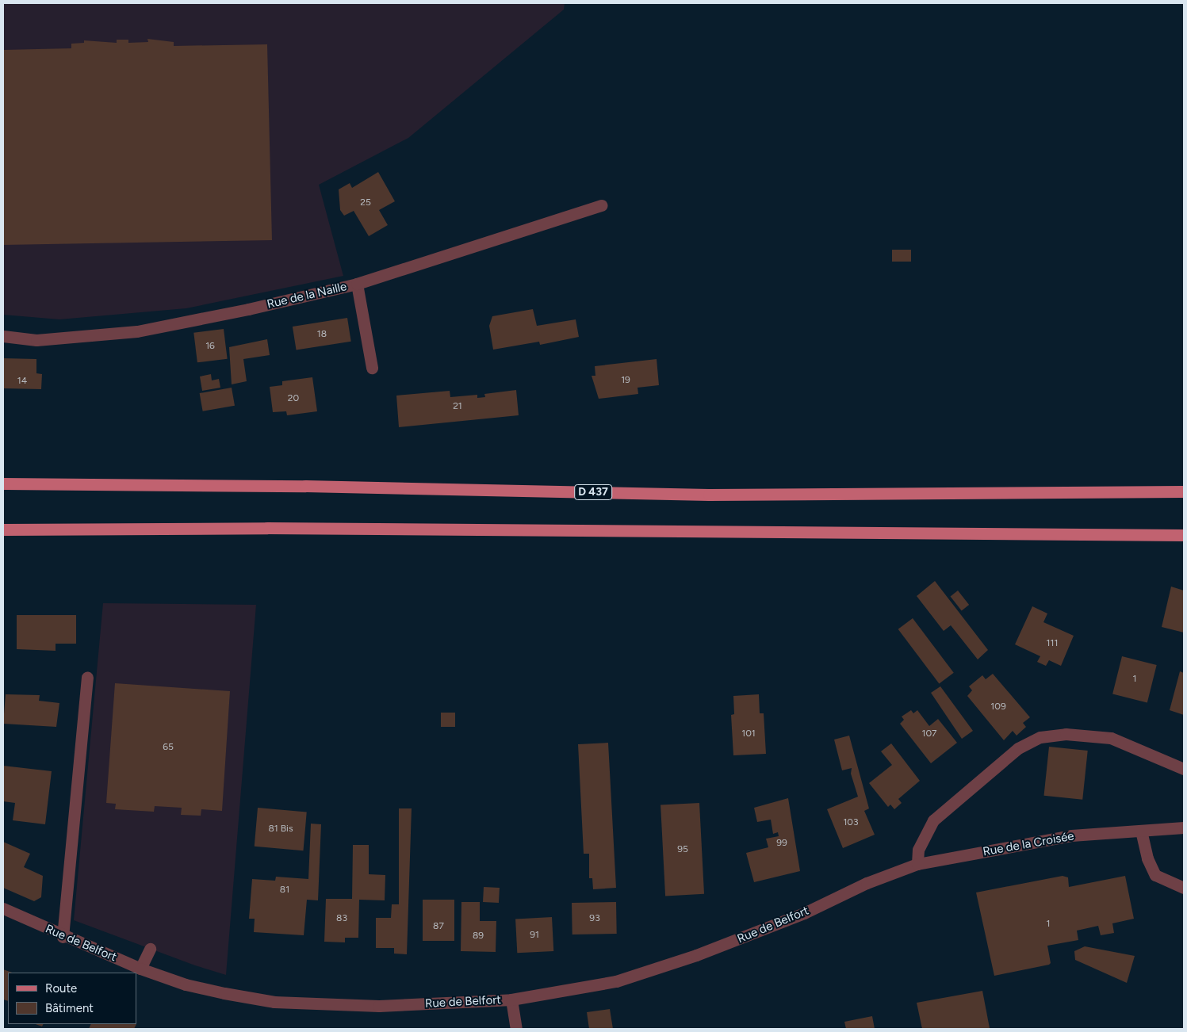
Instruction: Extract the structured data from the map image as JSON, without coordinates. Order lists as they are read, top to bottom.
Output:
{
  "streets": {
    "main road": ["D 437"],
    "street": ["Rue de la Naille", "Rue de la Croisée", "Rue de Belfort"]
  },
  "crossings": [
    ["Rue de la Croisée", "Rue de Belfort"]
  ],
  "house_numbers": [
    "25",
    "18",
    "16",
    "19",
    "14",
    "20",
    "21",
    "111",
    "1",
    "109",
    "101",
    "107",
    "65",
    "103",
    "81 Bis",
    "99",
    "95",
    "81",
    "83",
    "93",
    "1",
    "87",
    "91",
    "89"
  ],
  "legend": ["Route", "Bâtiment"]
}
